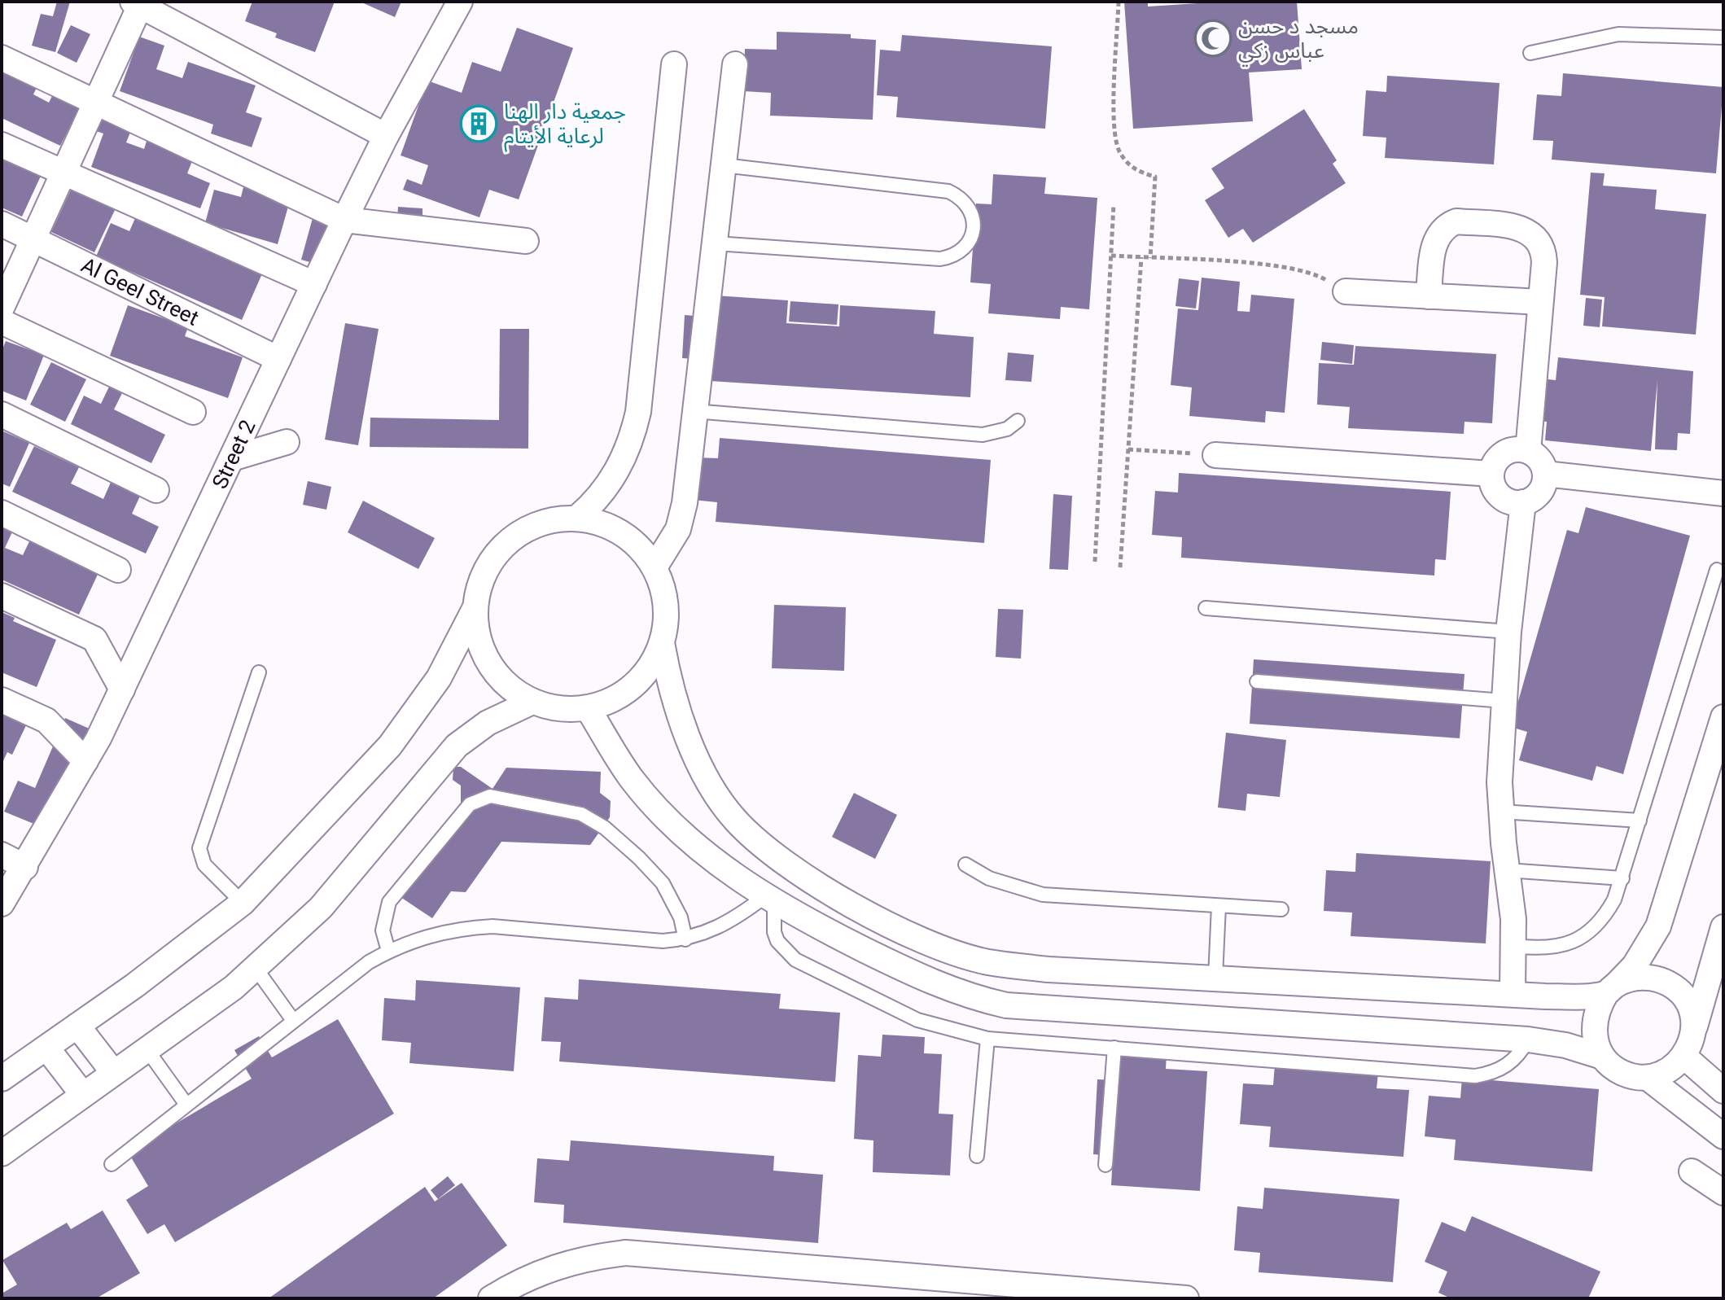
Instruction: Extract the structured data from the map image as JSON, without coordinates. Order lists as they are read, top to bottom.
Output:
{
  "streets": {
    "street": ["Al Geel Street", "Street 2"]
  },
  "crossings": [
    ["Al Geel Street", "Street 2"]
  ],
  "places": {
    "mosque": ["مسجد د حسن عباس زكي"],
    "building": ["جمعية دار الهنا لرعاية الأيتام"]
  }
}
